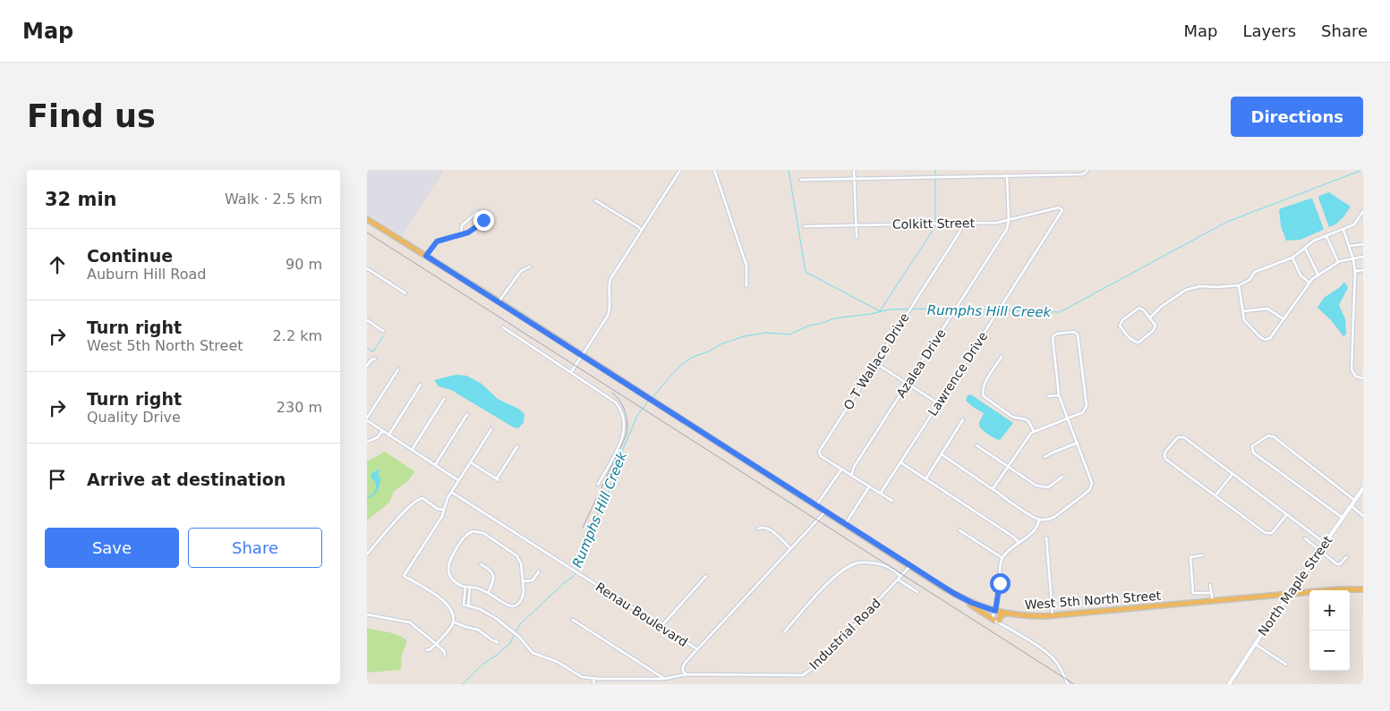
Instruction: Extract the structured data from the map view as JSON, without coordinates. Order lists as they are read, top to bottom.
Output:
{
  "streets": {
    "main road": ["West 5th North Street"],
    "street": [
      "Colkitt Street",
      "O T Wallace Drive",
      "Azalea Drive",
      "Lawrence Drive",
      "North Maple Street",
      "Renau Boulevard",
      "Industrial Road"
    ]
  },
  "crossings": [
    ["Colkitt Street", "O T Wallace Drive"],
    ["Colkitt Street", "Azalea Drive"],
    ["Colkitt Street", "Lawrence Drive"],
    ["North Maple Street", "West 5th North Street"],
    ["West 5th North Street", "Industrial Road"]
  ],
  "water": ["Rumphs Hill Creek"],
  "page": {
    "header": "Map",
    "nav": ["Map", "Layers", "Share"],
    "buttons": [
      "Directions",
      ["Save", "Share"]
    ],
    "title": "Find us",
    "heading": ["32 min", "Walk · 2.5 km"],
    "list": [
      ["Continue", "Auburn Hill Road", "90 m"],
      ["Turn right", "West 5th North Street", "2.2 km"],
      ["Turn right", "Quality Drive", "230 m"],
      "Arrive at destination"
    ],
    "map_buttons": ["+", "−"]
  }
}
